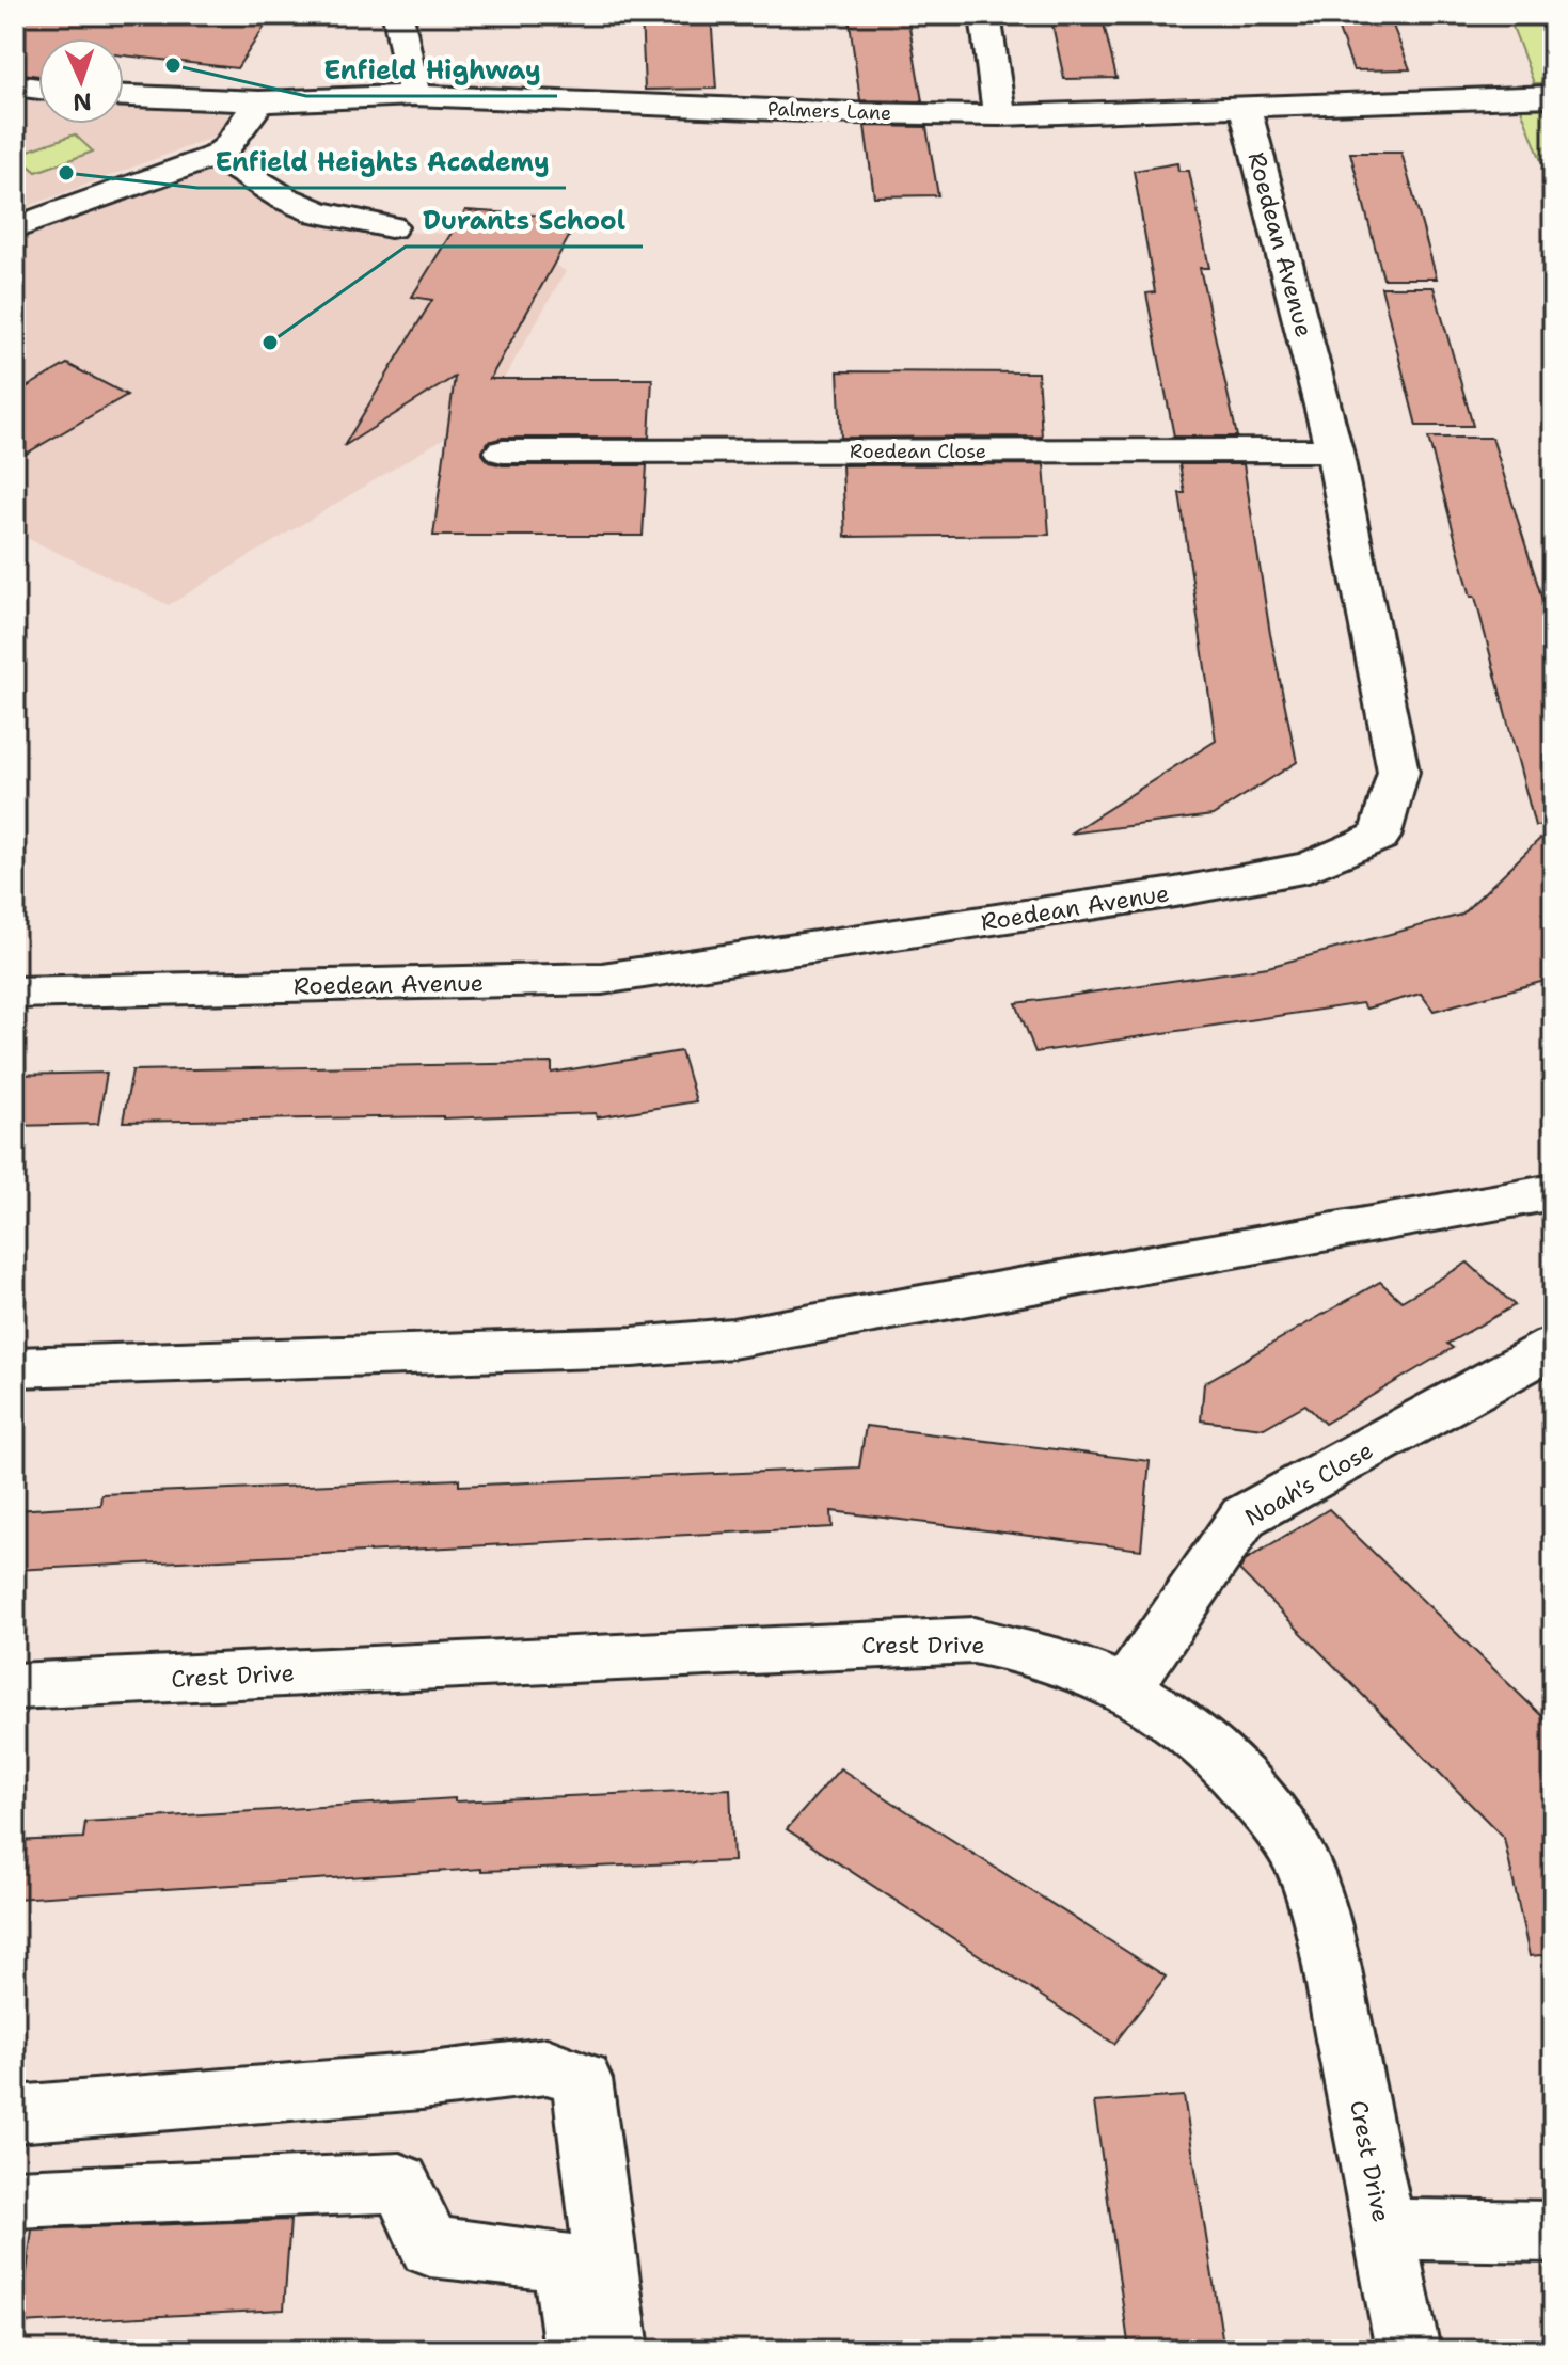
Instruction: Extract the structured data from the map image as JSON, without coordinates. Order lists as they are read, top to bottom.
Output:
{
  "streets": {
    "street": [
      "Palmers Lane",
      "Roedean Avenue",
      "Roedean Close",
      "Noah's Close",
      "Crest Drive"
    ]
  },
  "crossings": [
    ["Palmers Lane", "Roedean Avenue"],
    ["Roedean Avenue", "Roedean Close"],
    ["Noah's Close", "Crest Drive"]
  ],
  "places": ["Enfield Highway", "Enfield Heights Academy", "Durants School"],
  "north": "bottom"
}
